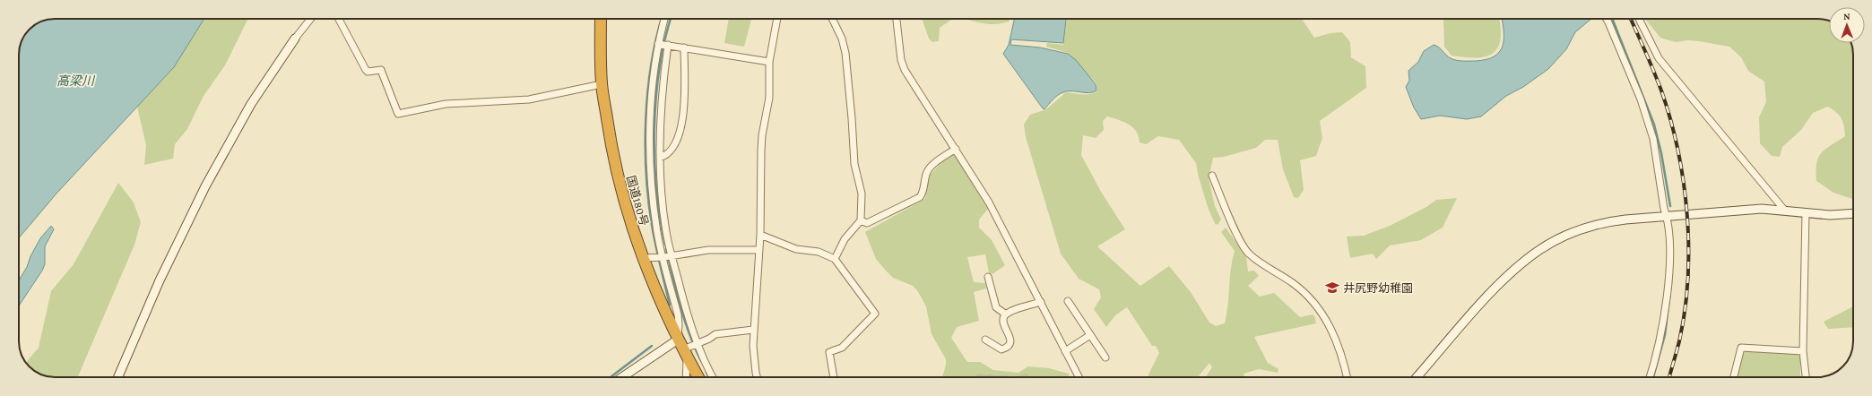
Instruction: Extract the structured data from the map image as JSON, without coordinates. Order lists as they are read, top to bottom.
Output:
{
  "streets": {
    "highway": ["国道180号"]
  },
  "water": ["高梁川"],
  "places": {
    "school or university": ["井尻野幼稚園"]
  },
  "north": "top"
}
